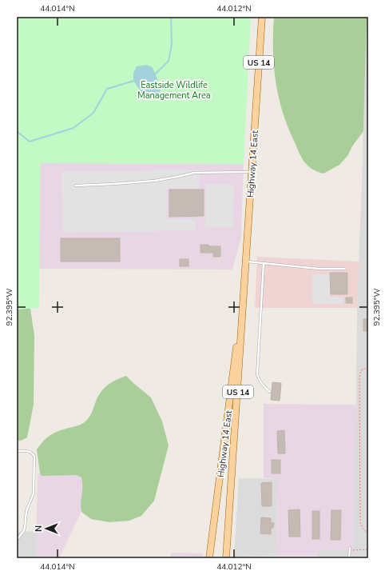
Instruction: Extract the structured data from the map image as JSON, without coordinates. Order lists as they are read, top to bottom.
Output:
{
  "streets": {
    "main road": ["US 14", "Highway 14 East"]
  },
  "parks": ["Eastside Wildlife Management Area"],
  "north": "left",
  "coordinates": ["44.014°N", "44.012°N", "92.395°W"]
}
